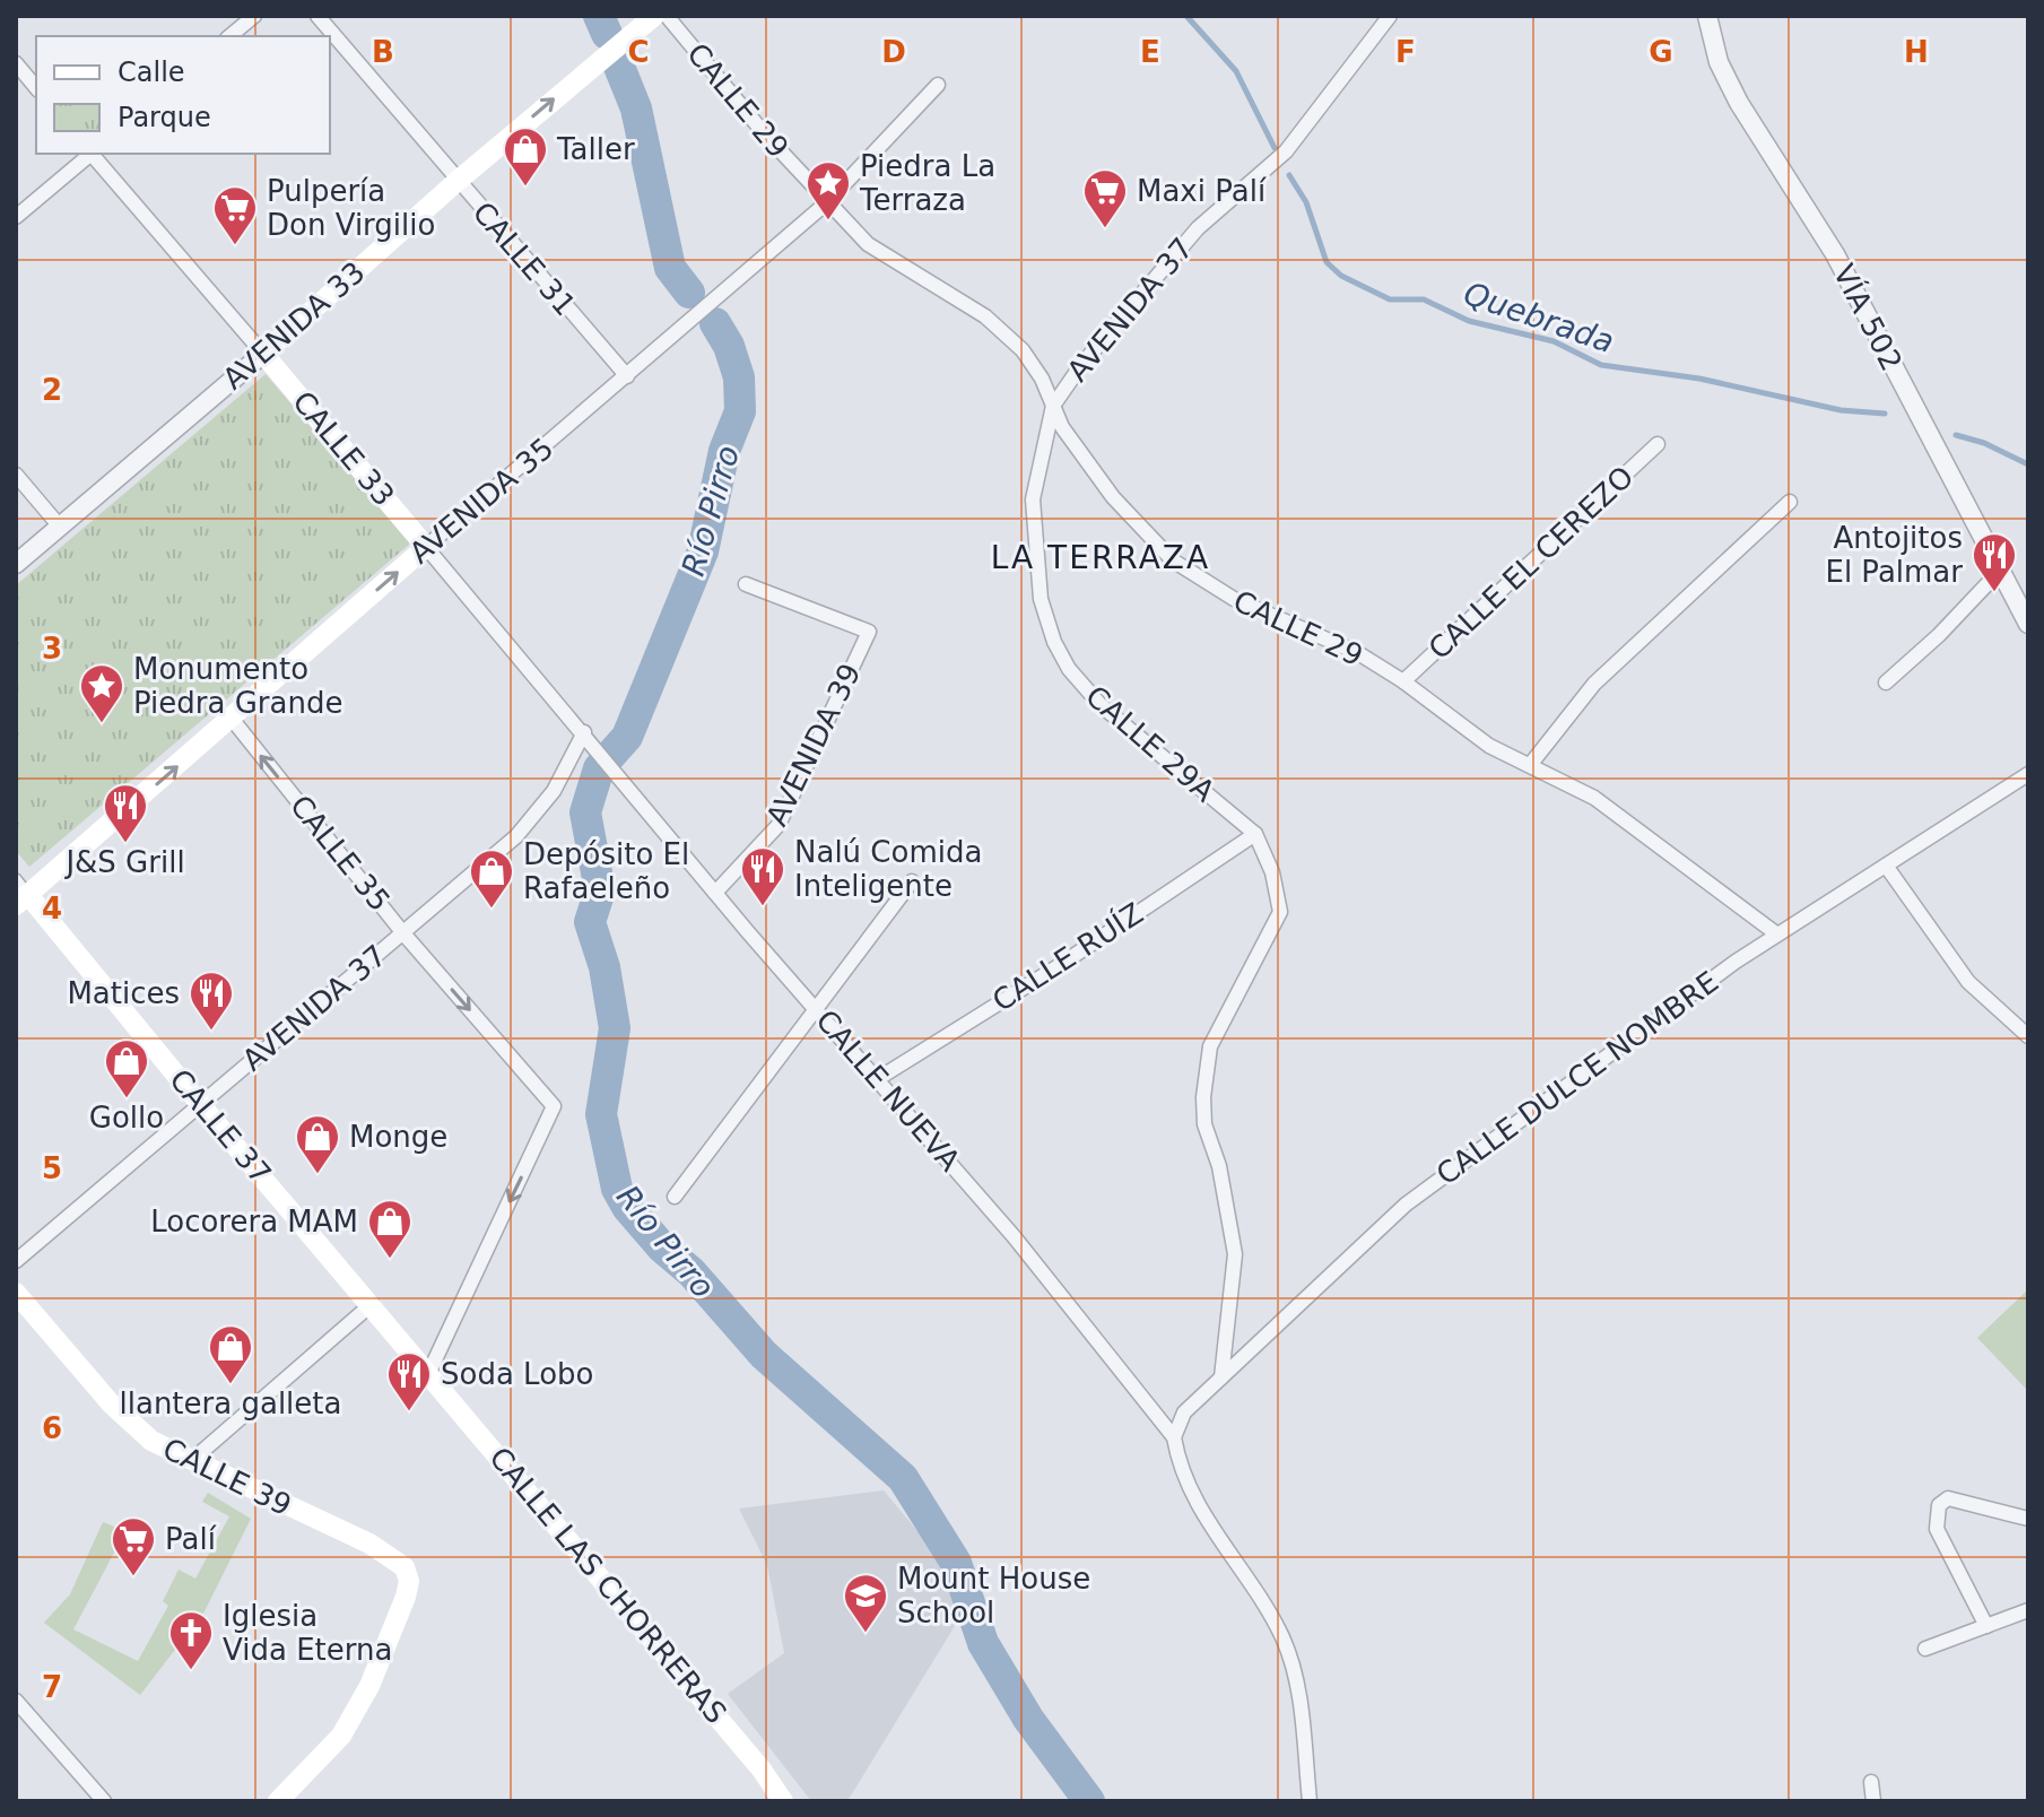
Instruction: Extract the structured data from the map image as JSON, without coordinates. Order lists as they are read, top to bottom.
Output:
{
  "streets": {
    "main road": [
      "AVENIDA 33",
      "CALLE 33",
      "AVENIDA 35",
      "CALLE 37",
      "CALLE 39",
      "CALLE LAS CHORRERAS"
    ],
    "street": [
      "CALLE 29",
      "CALLE 31",
      "AVENIDA 37",
      "VÍA 502",
      "CALLE EL CEREZO",
      "CALLE 29A",
      "AVENIDA 39",
      "CALLE 35",
      "CALLE RUÍZ",
      "CALLE DULCE NOMBRE",
      "CALLE NUEVA"
    ]
  },
  "crossings": [
    ["CALLE 29", "AVENIDA 37"],
    ["CALLE 29", "AVENIDA 35"],
    ["CALLE 29", "CALLE EL CEREZO"],
    ["CALLE 29", "CALLE 29A"],
    ["CALLE 29", "CALLE DULCE NOMBRE"],
    ["CALLE 31", "AVENIDA 33"],
    ["CALLE 31", "AVENIDA 35"],
    ["AVENIDA 37", "CALLE 33"],
    ["AVENIDA 37", "CALLE 29A"],
    ["AVENIDA 37", "CALLE 35"],
    ["AVENIDA 37", "CALLE 37"],
    ["AVENIDA 33", "CALLE 33"],
    ["CALLE 33", "AVENIDA 35"],
    ["CALLE 33", "CALLE NUEVA"],
    ["AVENIDA 35", "CALLE 35"],
    ["AVENIDA 35", "CALLE 37"],
    ["CALLE 29A", "CALLE RUÍZ"],
    ["CALLE 29A", "CALLE DULCE NOMBRE"],
    ["AVENIDA 39", "CALLE NUEVA"],
    ["CALLE 35", "CALLE 37"],
    ["CALLE 35", "CALLE LAS CHORRERAS"],
    ["CALLE RUÍZ", "CALLE NUEVA"],
    ["CALLE DULCE NOMBRE", "CALLE NUEVA"],
    ["CALLE 37", "CALLE LAS CHORRERAS"]
  ],
  "one_way": ["AVENIDA 35"],
  "districts": ["LA TERRAZA"],
  "water": ["Quebrada", "Río Pirro"],
  "places": {
    "shop": [
      "Taller",
      "Depósito El Rafaeleño",
      "Gollo",
      "Monge",
      "Locorera MAM",
      "llantera galleta"
    ],
    "place": ["Piedra La Terraza", "Monumento Piedra Grande"],
    "supermarket": ["Maxi Palí", "Pulpería Don Virgilio", "Palí"],
    "restaurant": [
      "Antojitos El Palmar",
      "J&S Grill",
      "Nalú Comida Inteligente",
      "Matices",
      "Soda Lobo"
    ],
    "school or university": ["Mount House School"],
    "church": ["Iglesia Vida Eterna"]
  },
  "legend": ["Calle", "Parque"],
  "grid": {
    "columns": [
      "B",
      "C",
      "D",
      "E",
      "F",
      "G",
      "H"
    ],
    "rows": [
      "2",
      "3",
      "4",
      "5",
      "6",
      "7"
    ]
  }
}
